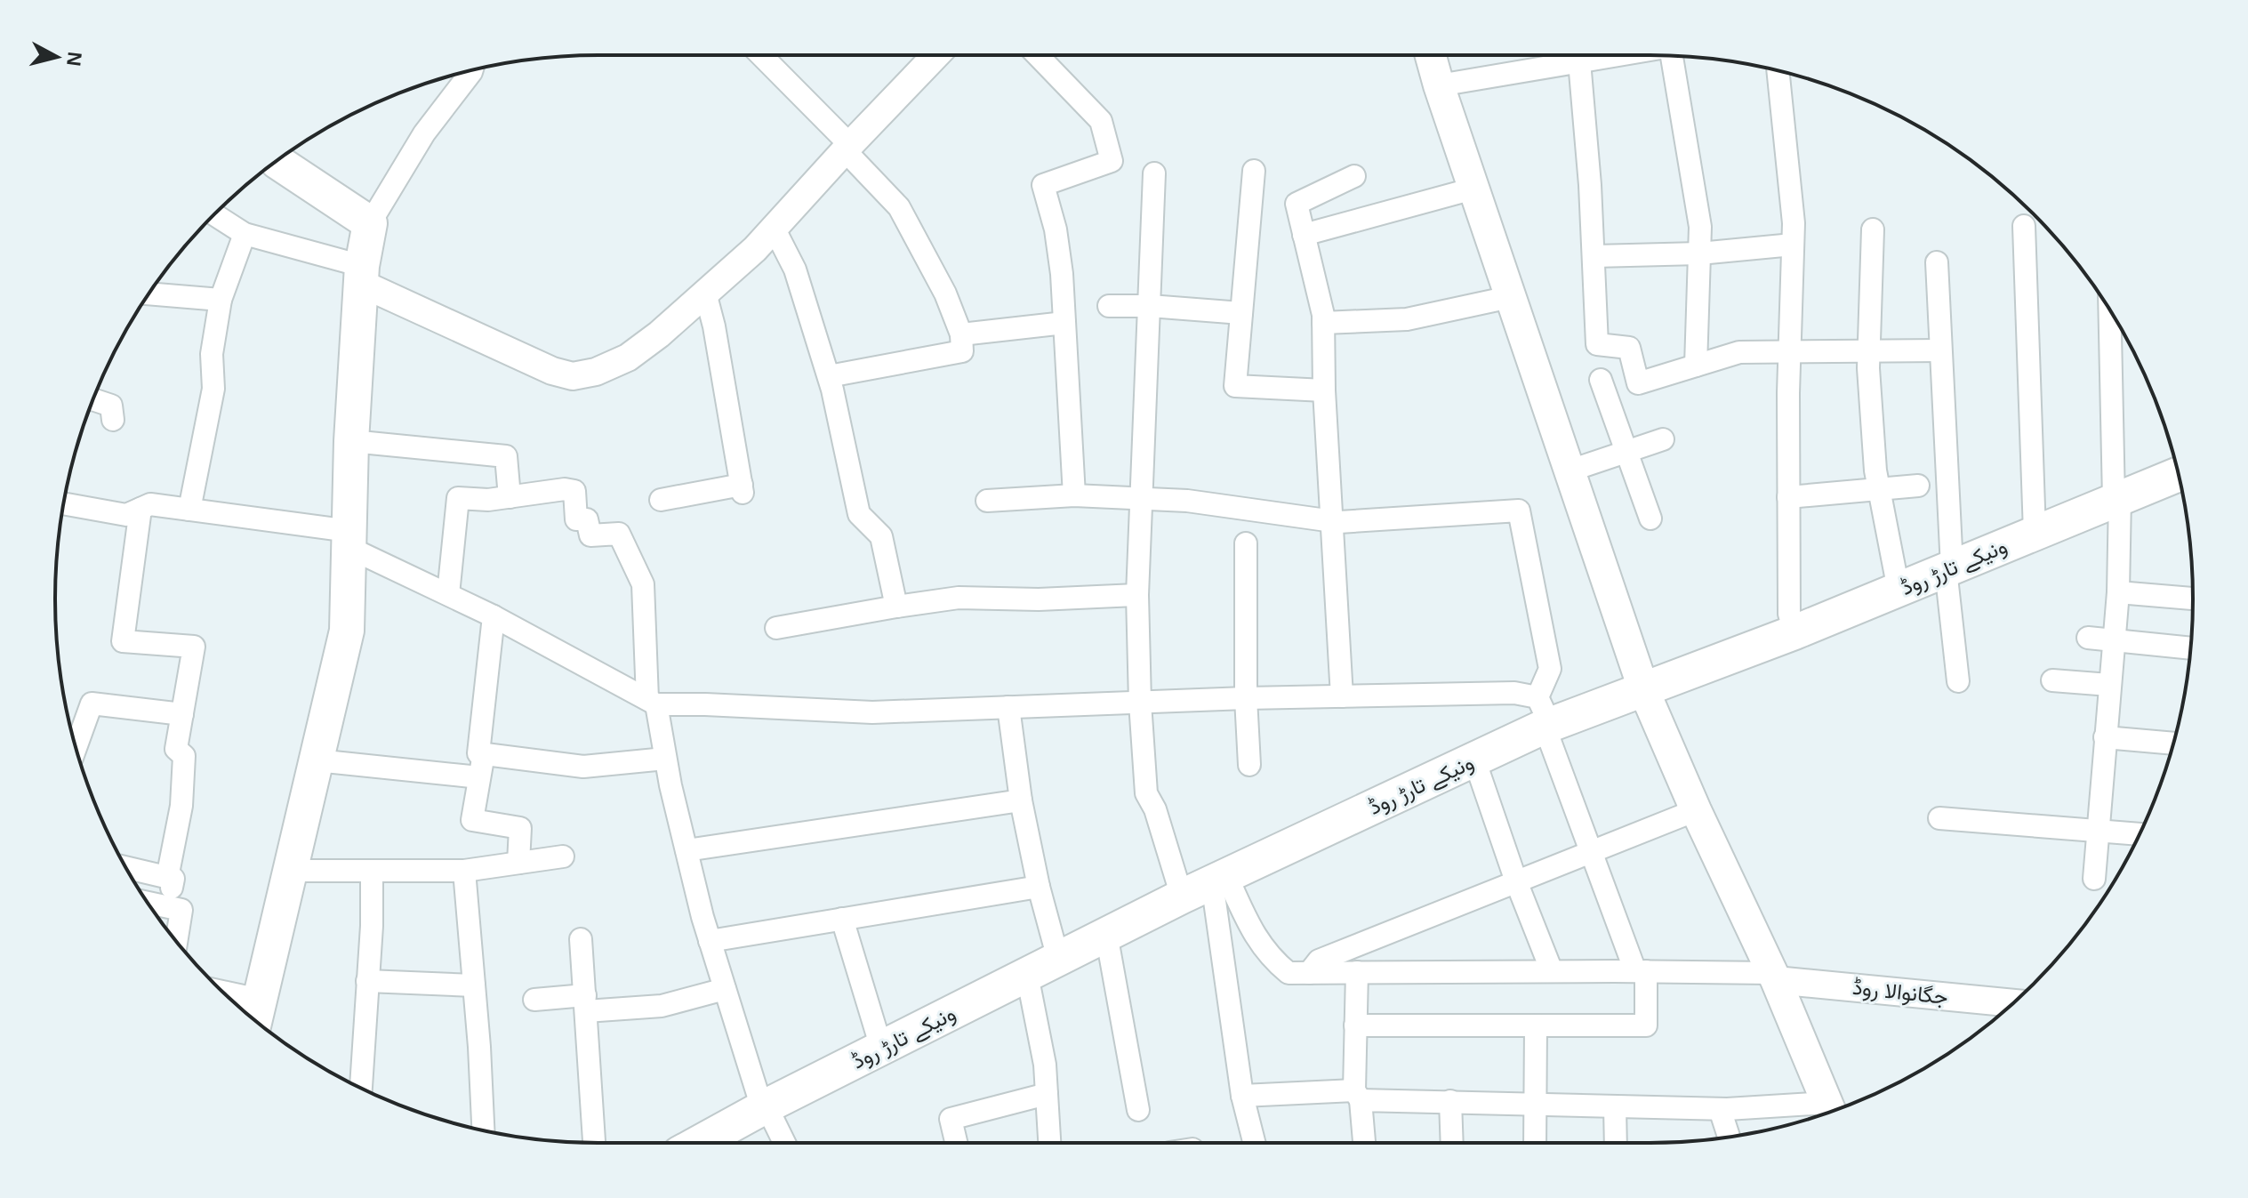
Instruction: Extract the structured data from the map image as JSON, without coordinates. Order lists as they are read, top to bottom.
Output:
{
  "streets": {
    "main road": ["ونیکے تارڑ روڈ"],
    "street": ["جگانوالا روڈ"]
  },
  "north": "right"
}
